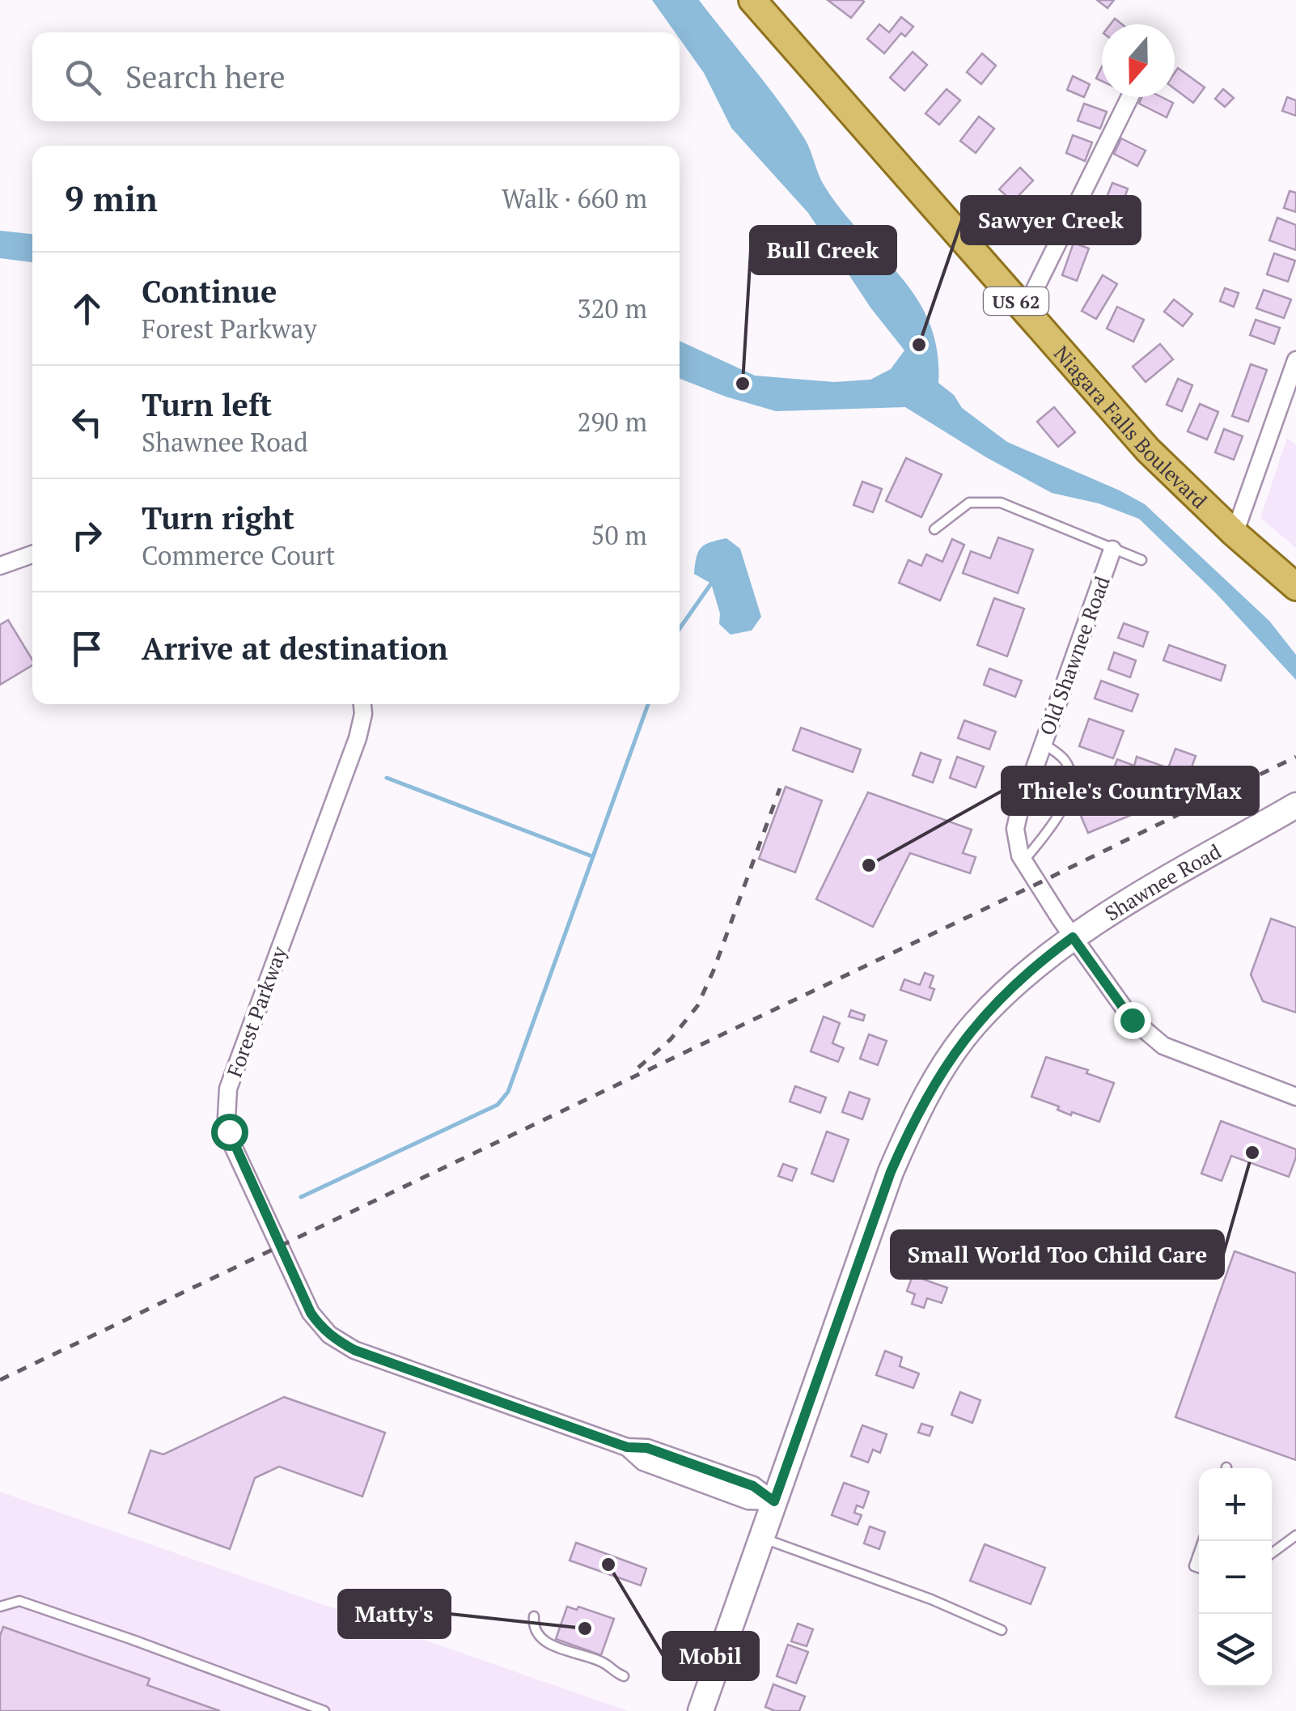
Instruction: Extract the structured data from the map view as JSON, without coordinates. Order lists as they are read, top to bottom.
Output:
{
  "streets": {
    "main road": ["US 62", "Niagara Falls Boulevard", "Shawnee Road"],
    "street": ["Old Shawnee Road", "Forest Parkway"]
  },
  "crossings": [
    ["Old Shawnee Road", "Shawnee Road"],
    ["Shawnee Road", "Forest Parkway"]
  ],
  "places": [
    "Sawyer Creek",
    "Bull Creek",
    "Thiele's CountryMax",
    "Small World Too Child Care",
    "Mobil",
    "Matty's"
  ],
  "north": "bottom",
  "page": {
    "search": "Search here",
    "heading": ["9 min", "Walk · 660 m"],
    "list": [
      ["Continue", "Forest Parkway", "320 m"],
      ["Turn left", "Shawnee Road", "290 m"],
      ["Turn right", "Commerce Court", "50 m"],
      "Arrive at destination"
    ],
    "map_buttons": ["+", "−"]
  }
}
